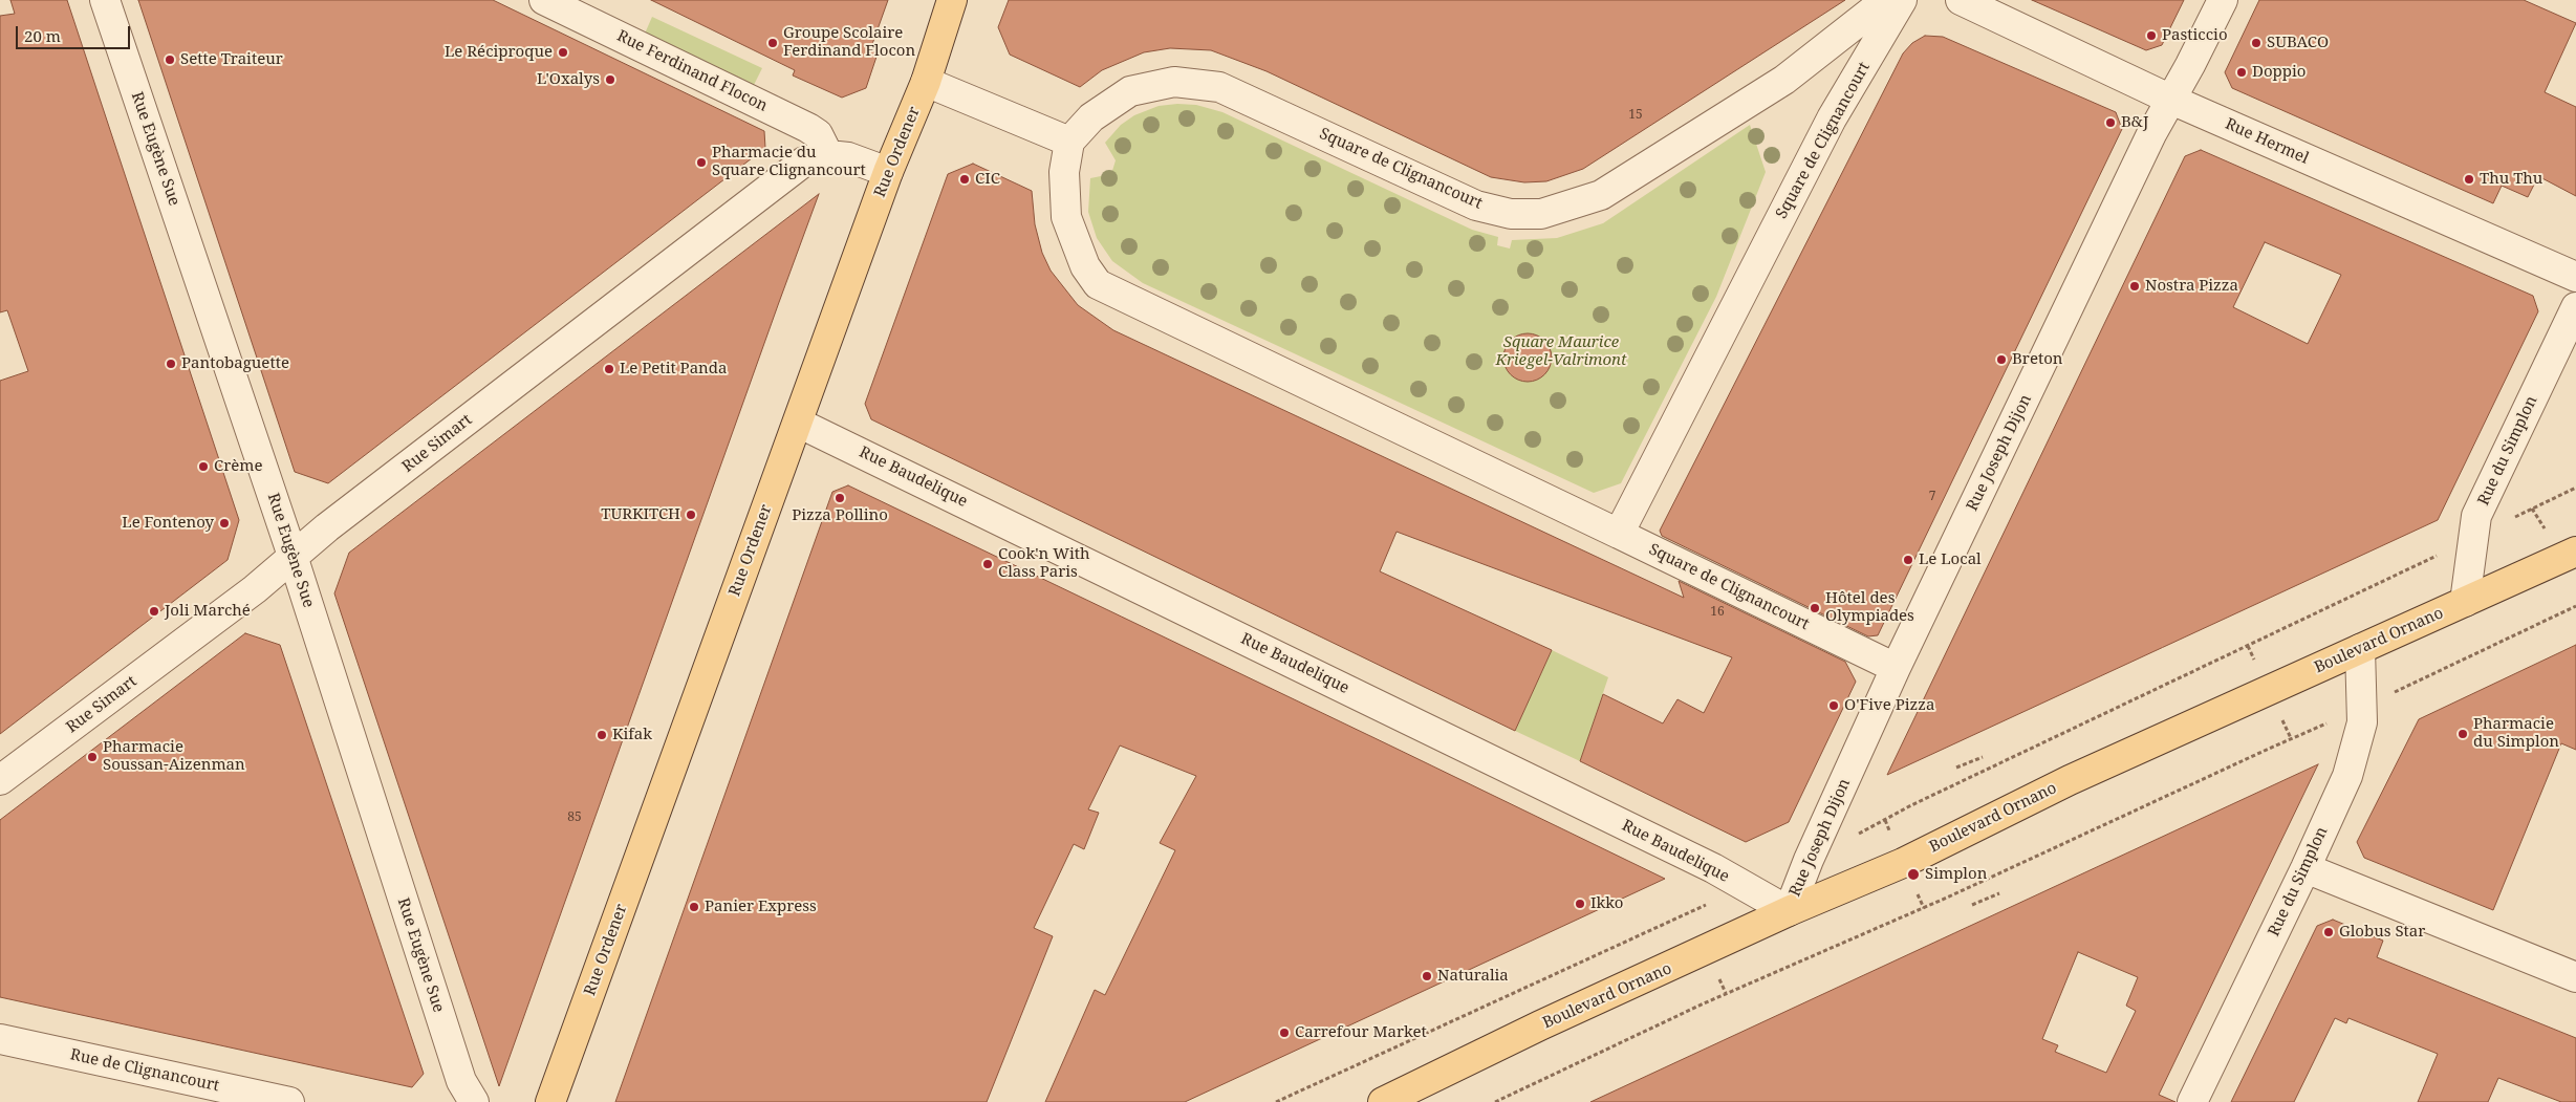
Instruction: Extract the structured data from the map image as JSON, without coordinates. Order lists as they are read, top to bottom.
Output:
{
  "streets": {
    "main road": ["Rue Ordener", "Boulevard Ornano"],
    "street": [
      "Rue Ferdinand Flocon",
      "Square de Clignancourt",
      "Rue Hermel",
      "Rue Eugène Sue",
      "Rue Simart",
      "Rue du Simplon",
      "Rue Joseph Dijon",
      "Rue Baudelique",
      "Rue de Clignancourt"
    ]
  },
  "crossings": [
    ["Rue Ferdinand Flocon", "Rue Simart"],
    ["Square de Clignancourt", "Rue Joseph Dijon"],
    ["Rue Hermel", "Rue Joseph Dijon"],
    ["Rue Eugène Sue", "Rue Simart"],
    ["Rue Ordener", "Rue Simart"],
    ["Rue Ordener", "Rue Baudelique"],
    ["Rue du Simplon", "Boulevard Ornano"],
    ["Rue Joseph Dijon", "Rue Baudelique"],
    ["Rue Joseph Dijon", "Boulevard Ornano"],
    ["Rue Baudelique", "Boulevard Ornano"]
  ],
  "parks": ["Square Maurice Kriegel-Valrimont"],
  "places": [
    "Pasticcio",
    "Groupe Scolaire Ferdinand Flocon",
    "SUBACO",
    "Le Réciproque",
    "Sette Traiteur",
    "Doppio",
    "L'Oxalys",
    "B&J",
    "Pharmacie du Square Clignancourt",
    "CIC",
    "Thu Thu",
    "Nostra Pizza",
    "Breton",
    "Pantobaguette",
    "Le Petit Panda",
    "Crème",
    "Pizza Pollino",
    "TURKITCH",
    "Le Fontenoy",
    "Le Local",
    "Cook'n With Class Paris",
    "Hôtel des Olympiades",
    "Joli Marché",
    "O'Five Pizza",
    "Pharmacie du Simplon",
    "Kifak",
    "Pharmacie Soussan-Aizenman",
    "Simplon",
    "Ikko",
    "Panier Express",
    "Globus Star",
    "Naturalia",
    "Carrefour Market"
  ],
  "house_numbers": [
    "15",
    "7",
    "16",
    "85"
  ],
  "scale_bar": "20 m"
}
